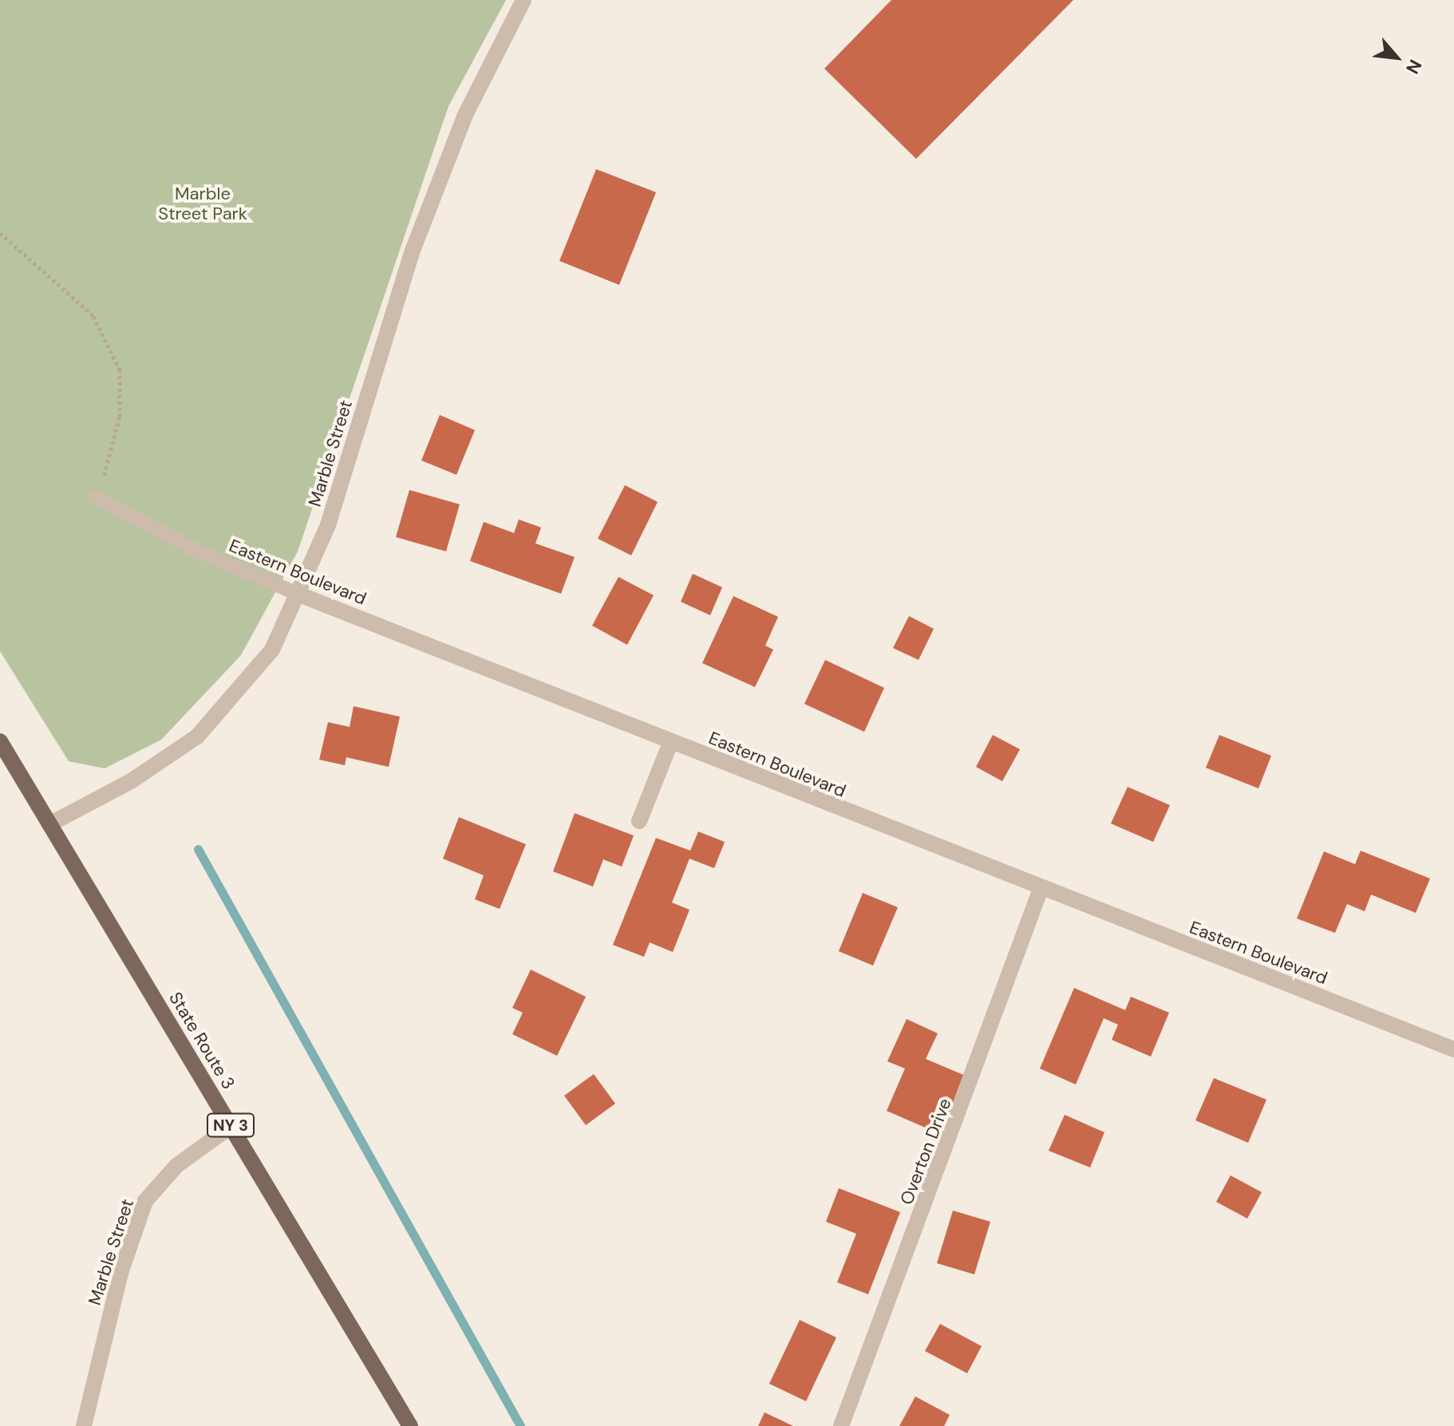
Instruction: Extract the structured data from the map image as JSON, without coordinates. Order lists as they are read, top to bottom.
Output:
{
  "streets": {
    "main road": ["State Route 3", "NY 3"],
    "street": ["Marble Street", "Eastern Boulevard", "Overton Drive"]
  },
  "crossings": [
    ["Marble Street", "Eastern Boulevard"],
    ["Marble Street", "State Route 3"],
    ["Eastern Boulevard", "Overton Drive"]
  ],
  "parks": ["Marble Street Park"],
  "north": "bottom right"
}
